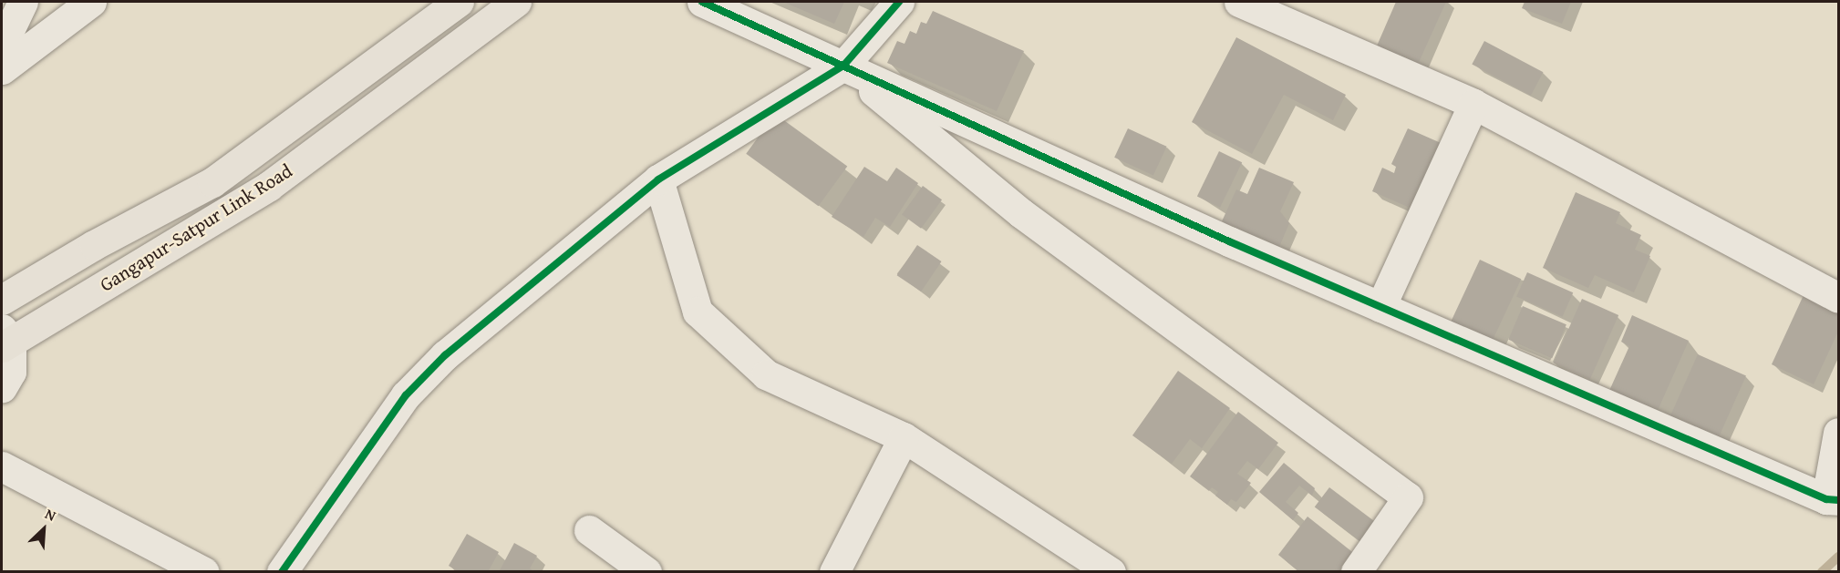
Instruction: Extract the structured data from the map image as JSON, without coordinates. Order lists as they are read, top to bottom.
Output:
{
  "streets": {
    "main road": ["Gangapur-Satpur Link Road"]
  },
  "north": "top right"
}
